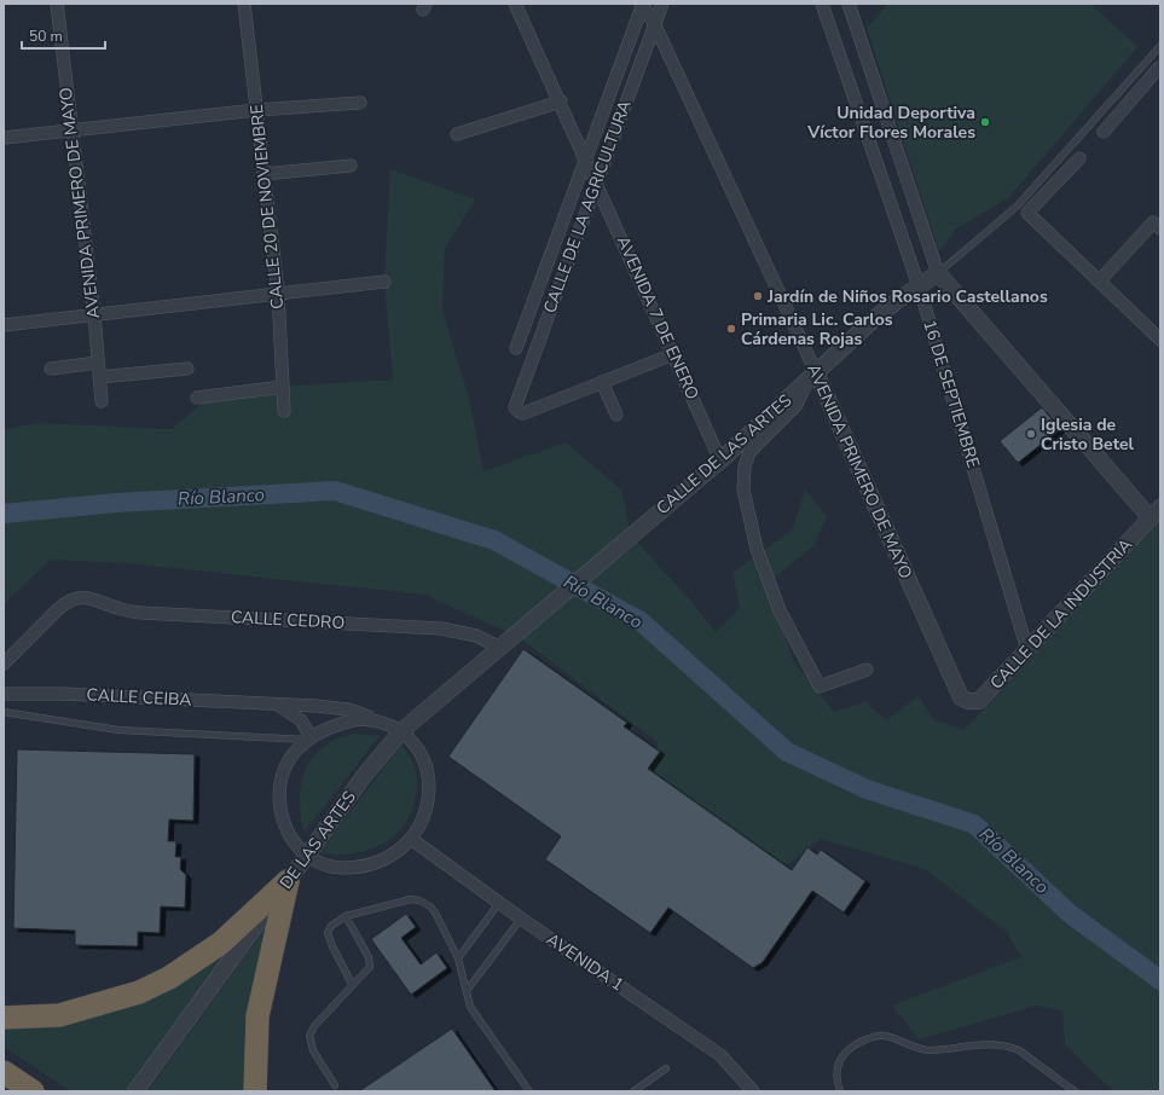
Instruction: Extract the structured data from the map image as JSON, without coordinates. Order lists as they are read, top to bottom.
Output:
{
  "streets": {
    "street": [
      "AVENIDA PRIMERO DE MAYO",
      "CALLE 20 DE NOVIEMBRE",
      "CALLE DE LA AGRICULTURA",
      "AVENIDA 7 DE ENERO",
      "16 DE SEPTIEMBRE",
      "CALLE DE LAS ARTES",
      "CALLE DE LA INDUSTRIA",
      "CALLE CEDRO",
      "CALLE CEIBA",
      "DE LAS ARTES",
      "AVENIDA 1"
    ]
  },
  "crossings": [
    ["AVENIDA PRIMERO DE MAYO", "CALLE DE LA AGRICULTURA"],
    ["AVENIDA PRIMERO DE MAYO", "CALLE DE LAS ARTES"],
    ["AVENIDA PRIMERO DE MAYO", "CALLE DE LA INDUSTRIA"],
    ["CALLE DE LA AGRICULTURA", "AVENIDA 7 DE ENERO"],
    ["AVENIDA 7 DE ENERO", "CALLE DE LAS ARTES"],
    ["16 DE SEPTIEMBRE", "CALLE DE LAS ARTES"],
    ["16 DE SEPTIEMBRE", "CALLE DE LA INDUSTRIA"],
    ["CALLE DE LAS ARTES", "DE LAS ARTES"],
    ["CALLE CEDRO", "DE LAS ARTES"],
    ["CALLE CEIBA", "DE LAS ARTES"]
  ],
  "water": ["Río Blanco"],
  "places": [
    "Unidad Deportiva Víctor Flores Morales",
    "Jardín de Niños Rosario Castellanos",
    "Primaria Lic. Carlos Cárdenas Rojas",
    "Iglesia de Cristo Betel"
  ],
  "scale_bar": "50 m"
}
